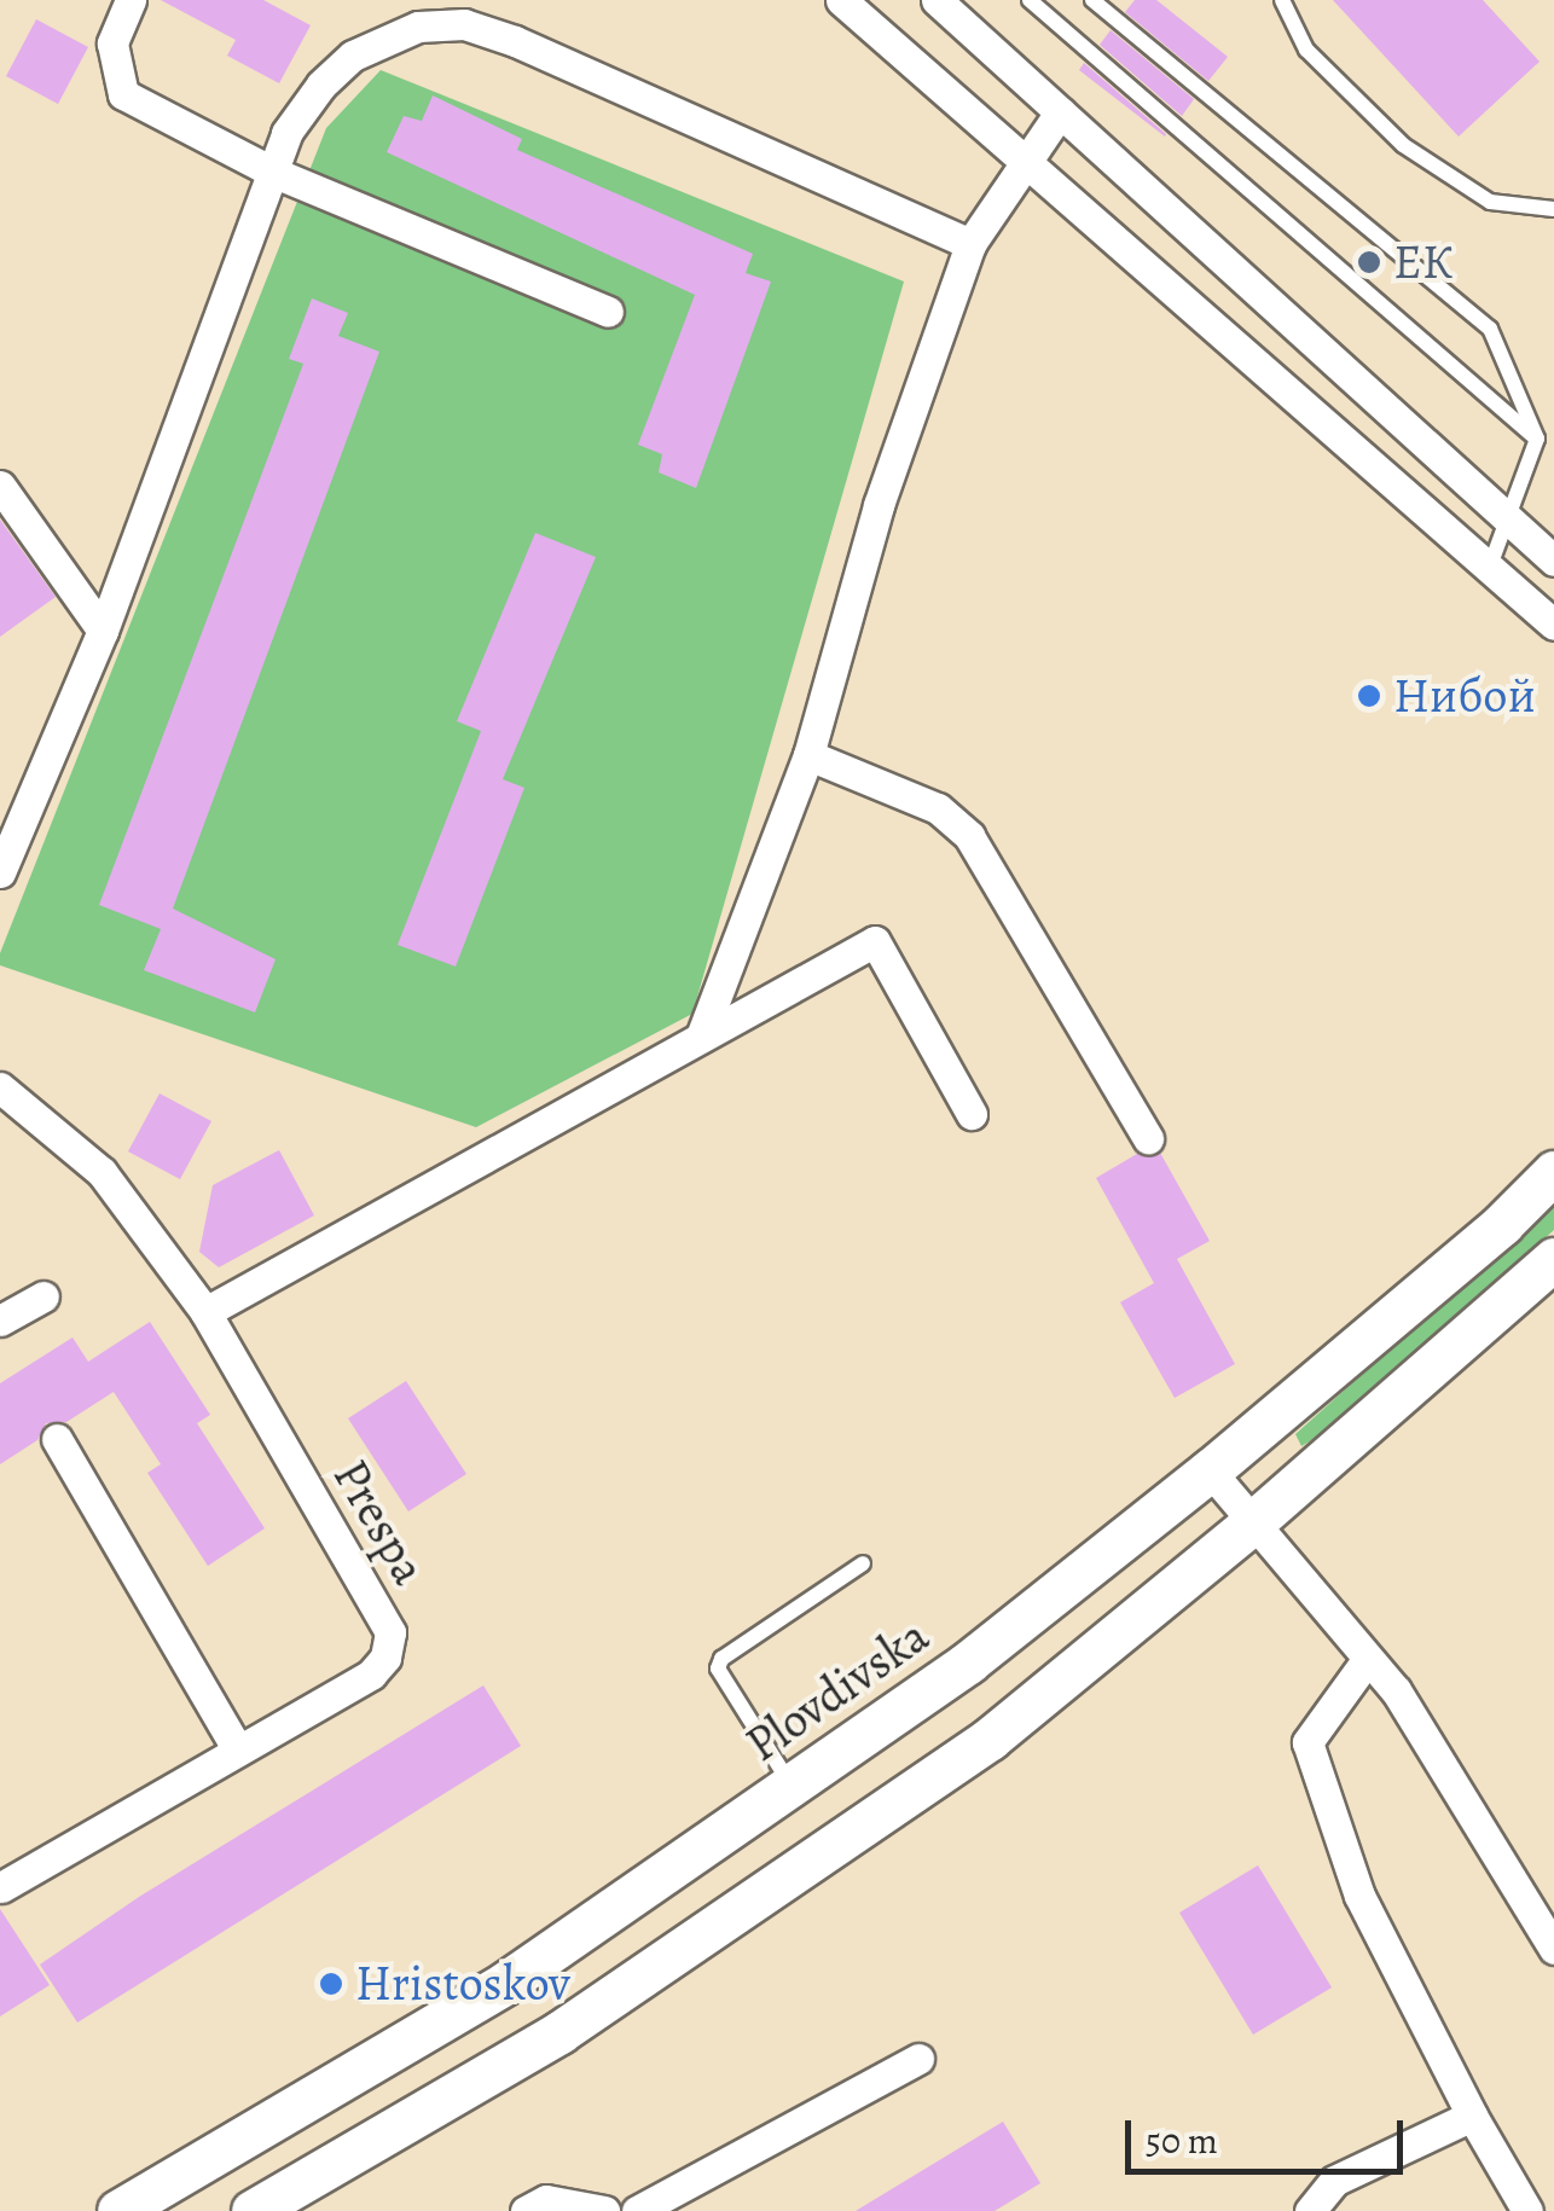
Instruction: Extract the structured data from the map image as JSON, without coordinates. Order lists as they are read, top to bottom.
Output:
{
  "streets": {
    "street": ["Prespa", "Plovdivska"]
  },
  "places": ["ЕК", "Нибой", "Hristoskov"],
  "scale_bar": "50 m"
}
